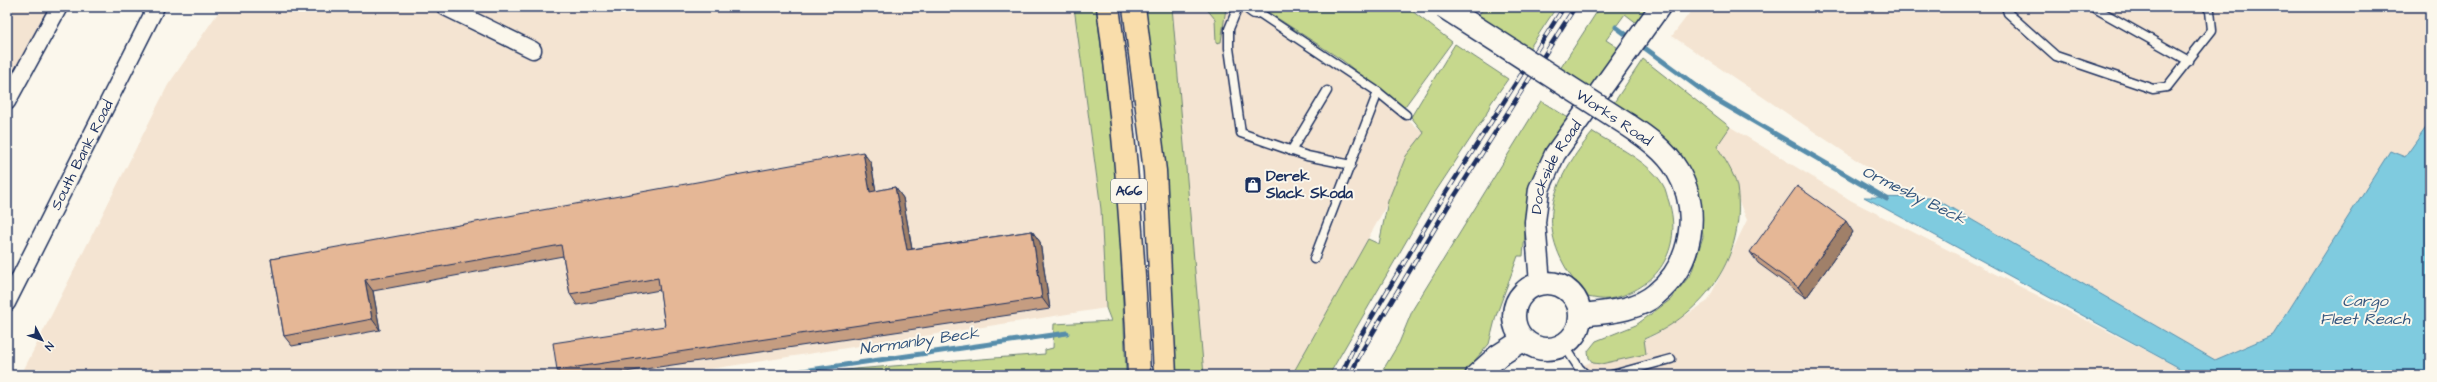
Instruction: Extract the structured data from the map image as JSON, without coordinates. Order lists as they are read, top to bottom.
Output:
{
  "streets": {
    "highway": ["A66"],
    "main road": ["Works Road"],
    "street": ["South Bank Road", "Dockside Road"]
  },
  "crossings": [
    ["Works Road", "Dockside Road"]
  ],
  "water": ["Ormesby Beck", "Cargo Fleet Reach", "Normanby Beck"],
  "places": {
    "shop": ["Derek Slack Skoda"]
  },
  "north": "bottom right"
}
